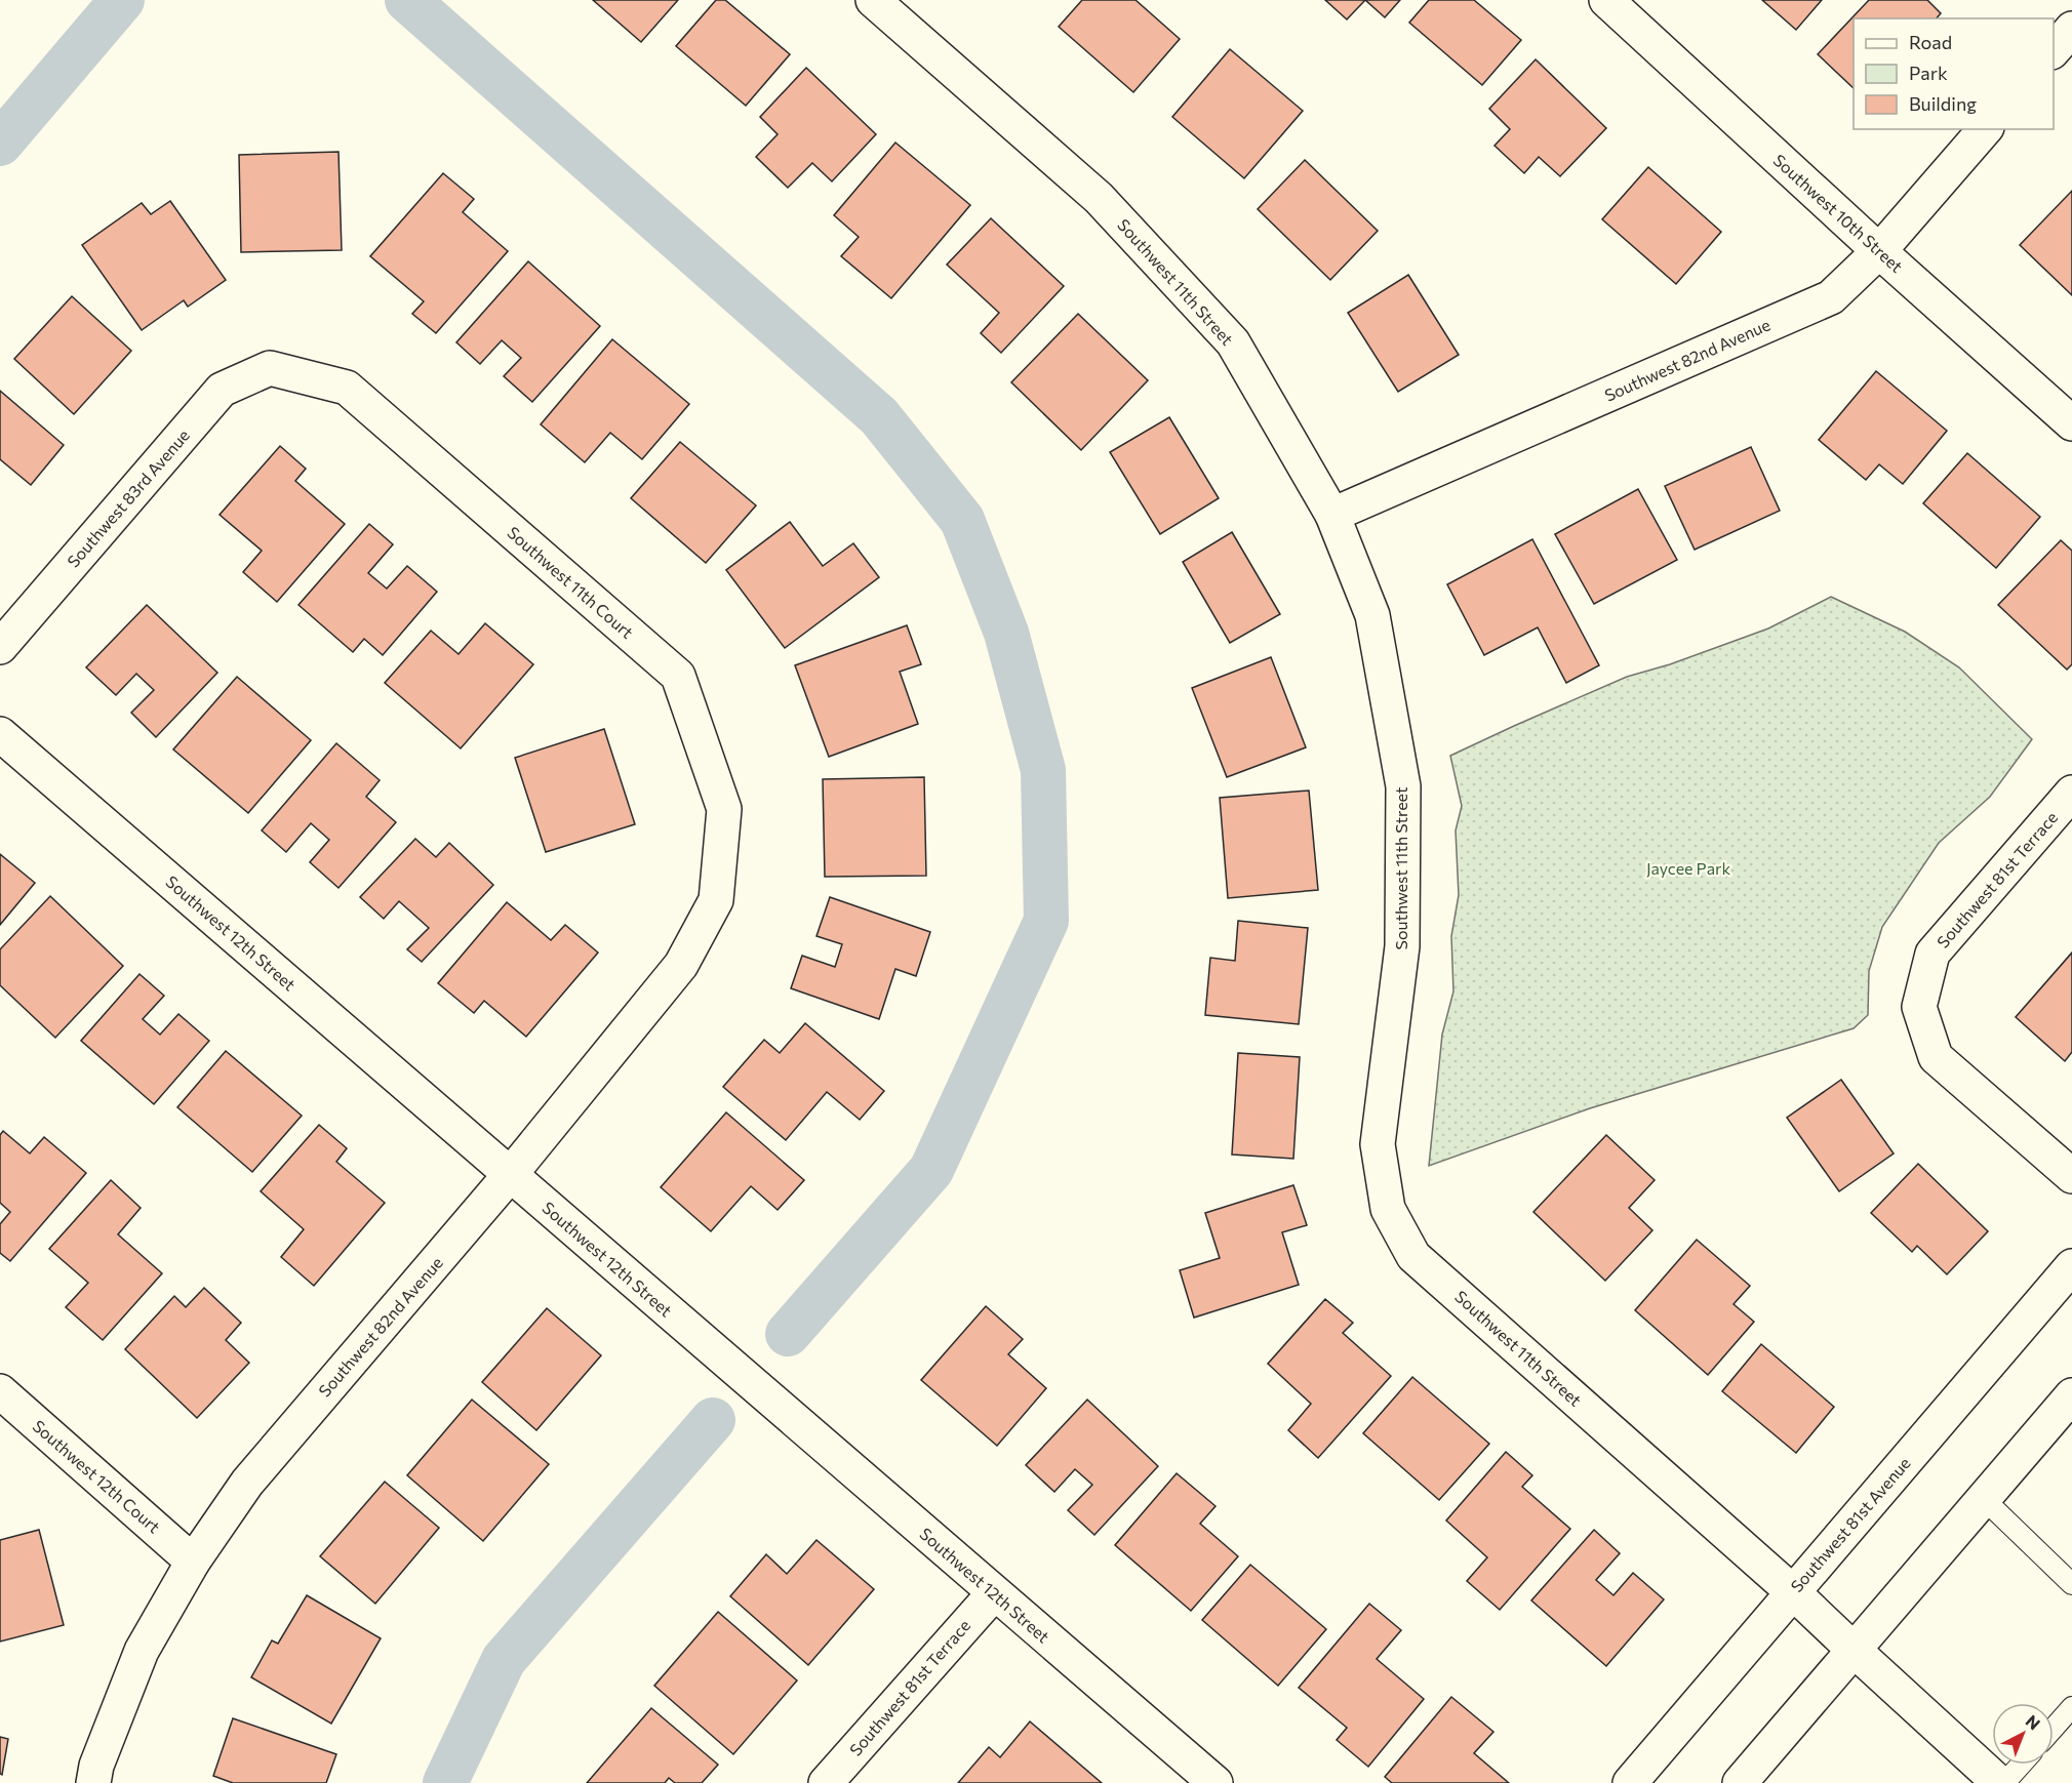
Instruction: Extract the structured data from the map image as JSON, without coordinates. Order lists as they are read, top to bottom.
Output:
{
  "streets": {
    "street": [
      "Southwest 10th Street",
      "Southwest 11th Street",
      "Southwest 82nd Avenue",
      "Southwest 83rd Avenue",
      "Southwest 11th Court",
      "Southwest 81st Terrace",
      "Southwest 12th Street",
      "Southwest 12th Court",
      "Southwest 81st Avenue"
    ]
  },
  "crossings": [
    ["Southwest 10th Street", "Southwest 82nd Avenue"],
    ["Southwest 11th Street", "Southwest 82nd Avenue"],
    ["Southwest 11th Street", "Southwest 81st Avenue"],
    ["Southwest 82nd Avenue", "Southwest 11th Court"],
    ["Southwest 82nd Avenue", "Southwest 12th Street"],
    ["Southwest 82nd Avenue", "Southwest 12th Court"],
    ["Southwest 83rd Avenue", "Southwest 11th Court"],
    ["Southwest 81st Terrace", "Southwest 12th Street"]
  ],
  "parks": ["Jaycee Park"],
  "legend": ["Road", "Park", "Building"],
  "north": "top right"
}
